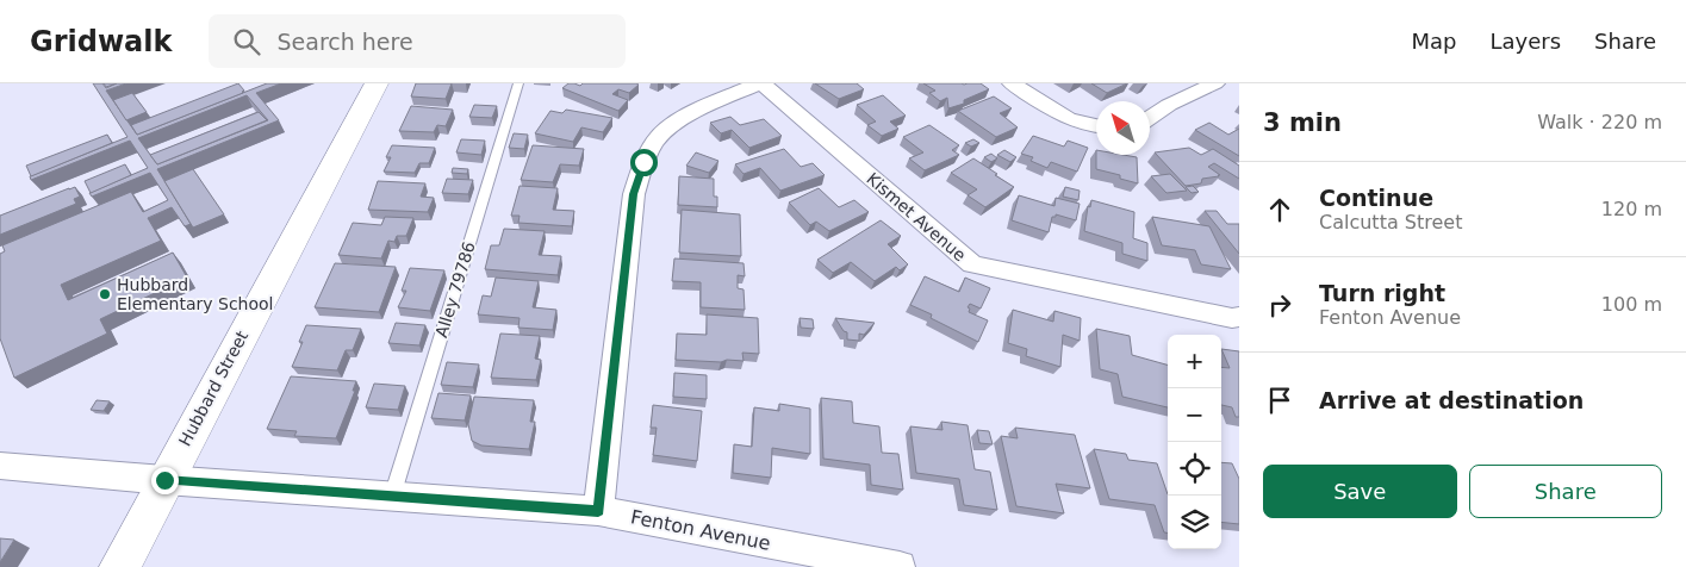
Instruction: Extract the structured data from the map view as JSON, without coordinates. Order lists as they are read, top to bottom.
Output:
{
  "streets": {
    "main road": ["Hubbard Street"],
    "street": ["Kismet Avenue", "Fenton Avenue"],
    "lane": ["Alley 79786"]
  },
  "crossings": [
    ["Alley 79786", "Fenton Avenue"],
    ["Hubbard Street", "Fenton Avenue"]
  ],
  "places": ["Hubbard Elementary School"],
  "north": "top left",
  "page": {
    "header": "Gridwalk",
    "search": "Search here",
    "nav": ["Map", "Layers", "Share"],
    "heading": ["3 min", "Walk · 220 m"],
    "list": [
      ["Continue", "Calcutta Street", "120 m"],
      ["Turn right", "Fenton Avenue", "100 m"],
      "Arrive at destination"
    ],
    "map_buttons": ["+", "−"],
    "buttons": ["Save", "Share"]
  }
}
